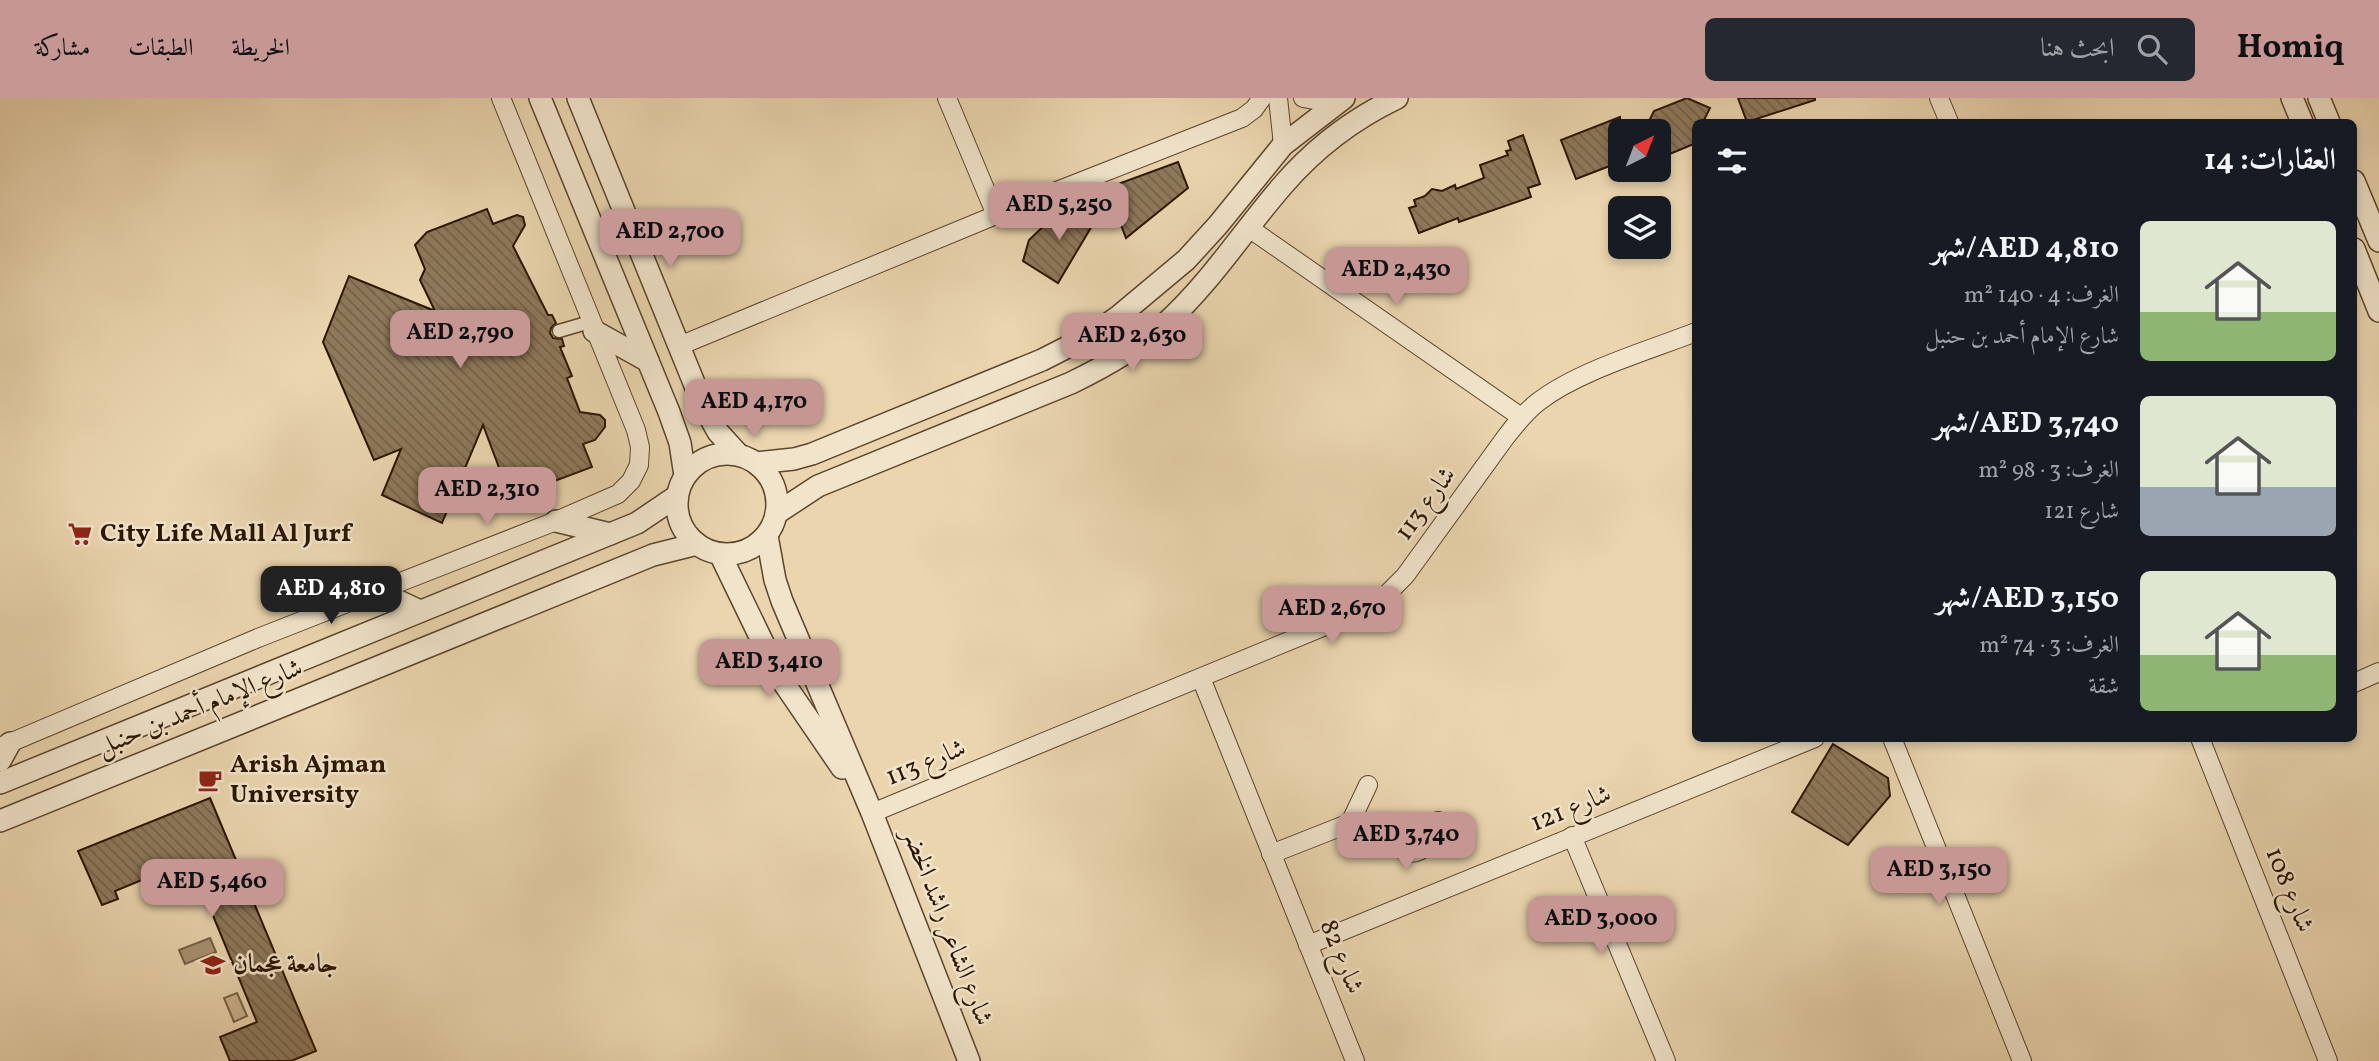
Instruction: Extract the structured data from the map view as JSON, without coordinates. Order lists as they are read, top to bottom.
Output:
{
  "streets": {
    "street": [
      "شارع 113",
      "شارع الإمام أحمد بن حنبل",
      "شارع 121",
      "شارع 108",
      "شارع الشاعر راشد الخضر",
      "شارع 82"
    ]
  },
  "crossings": [
    ["شارع 113", "شارع الشاعر راشد الخضر"],
    ["شارع 113", "شارع 82"],
    ["شارع الإمام أحمد بن حنبل", "شارع الشاعر راشد الخضر"],
    ["شارع 121", "شارع 82"]
  ],
  "places": {
    "supermarket": ["City Life Mall Al Jurf"],
    "cafe": ["Arish Ajman University"],
    "school or university": ["جامعة عجمان"]
  },
  "north": "top right",
  "page": {
    "header": "Homiq",
    "search": "ابحث هنا",
    "nav": ["الخريطة", "الطبقات", "مشاركة"],
    "heading": "العقارات: 14",
    "price": [
      "AED 5,250",
      "AED 2,700",
      "AED 2,430",
      "AED 2,790",
      "AED 2,630",
      "AED 4,170",
      "AED 2,310",
      "AED 4,810",
      "AED 2,670",
      "AED 3,410",
      "AED 3,740",
      "AED 3,150",
      "AED 5,460",
      "AED 3,000"
    ],
    "list": [
      {
        "name": "AED 4,810/شهر",
        "note": "الغرف: 4 · 140 m² · شارع الإمام أحمد بن حنبل"
      },
      {
        "name": "AED 3,740/شهر",
        "note": "الغرف: 3 · 98 m² · شارع 121"
      },
      {
        "name": "AED 3,150/شهر",
        "note": "الغرف: 3 · 74 m² · شقة"
      }
    ]
  }
}
